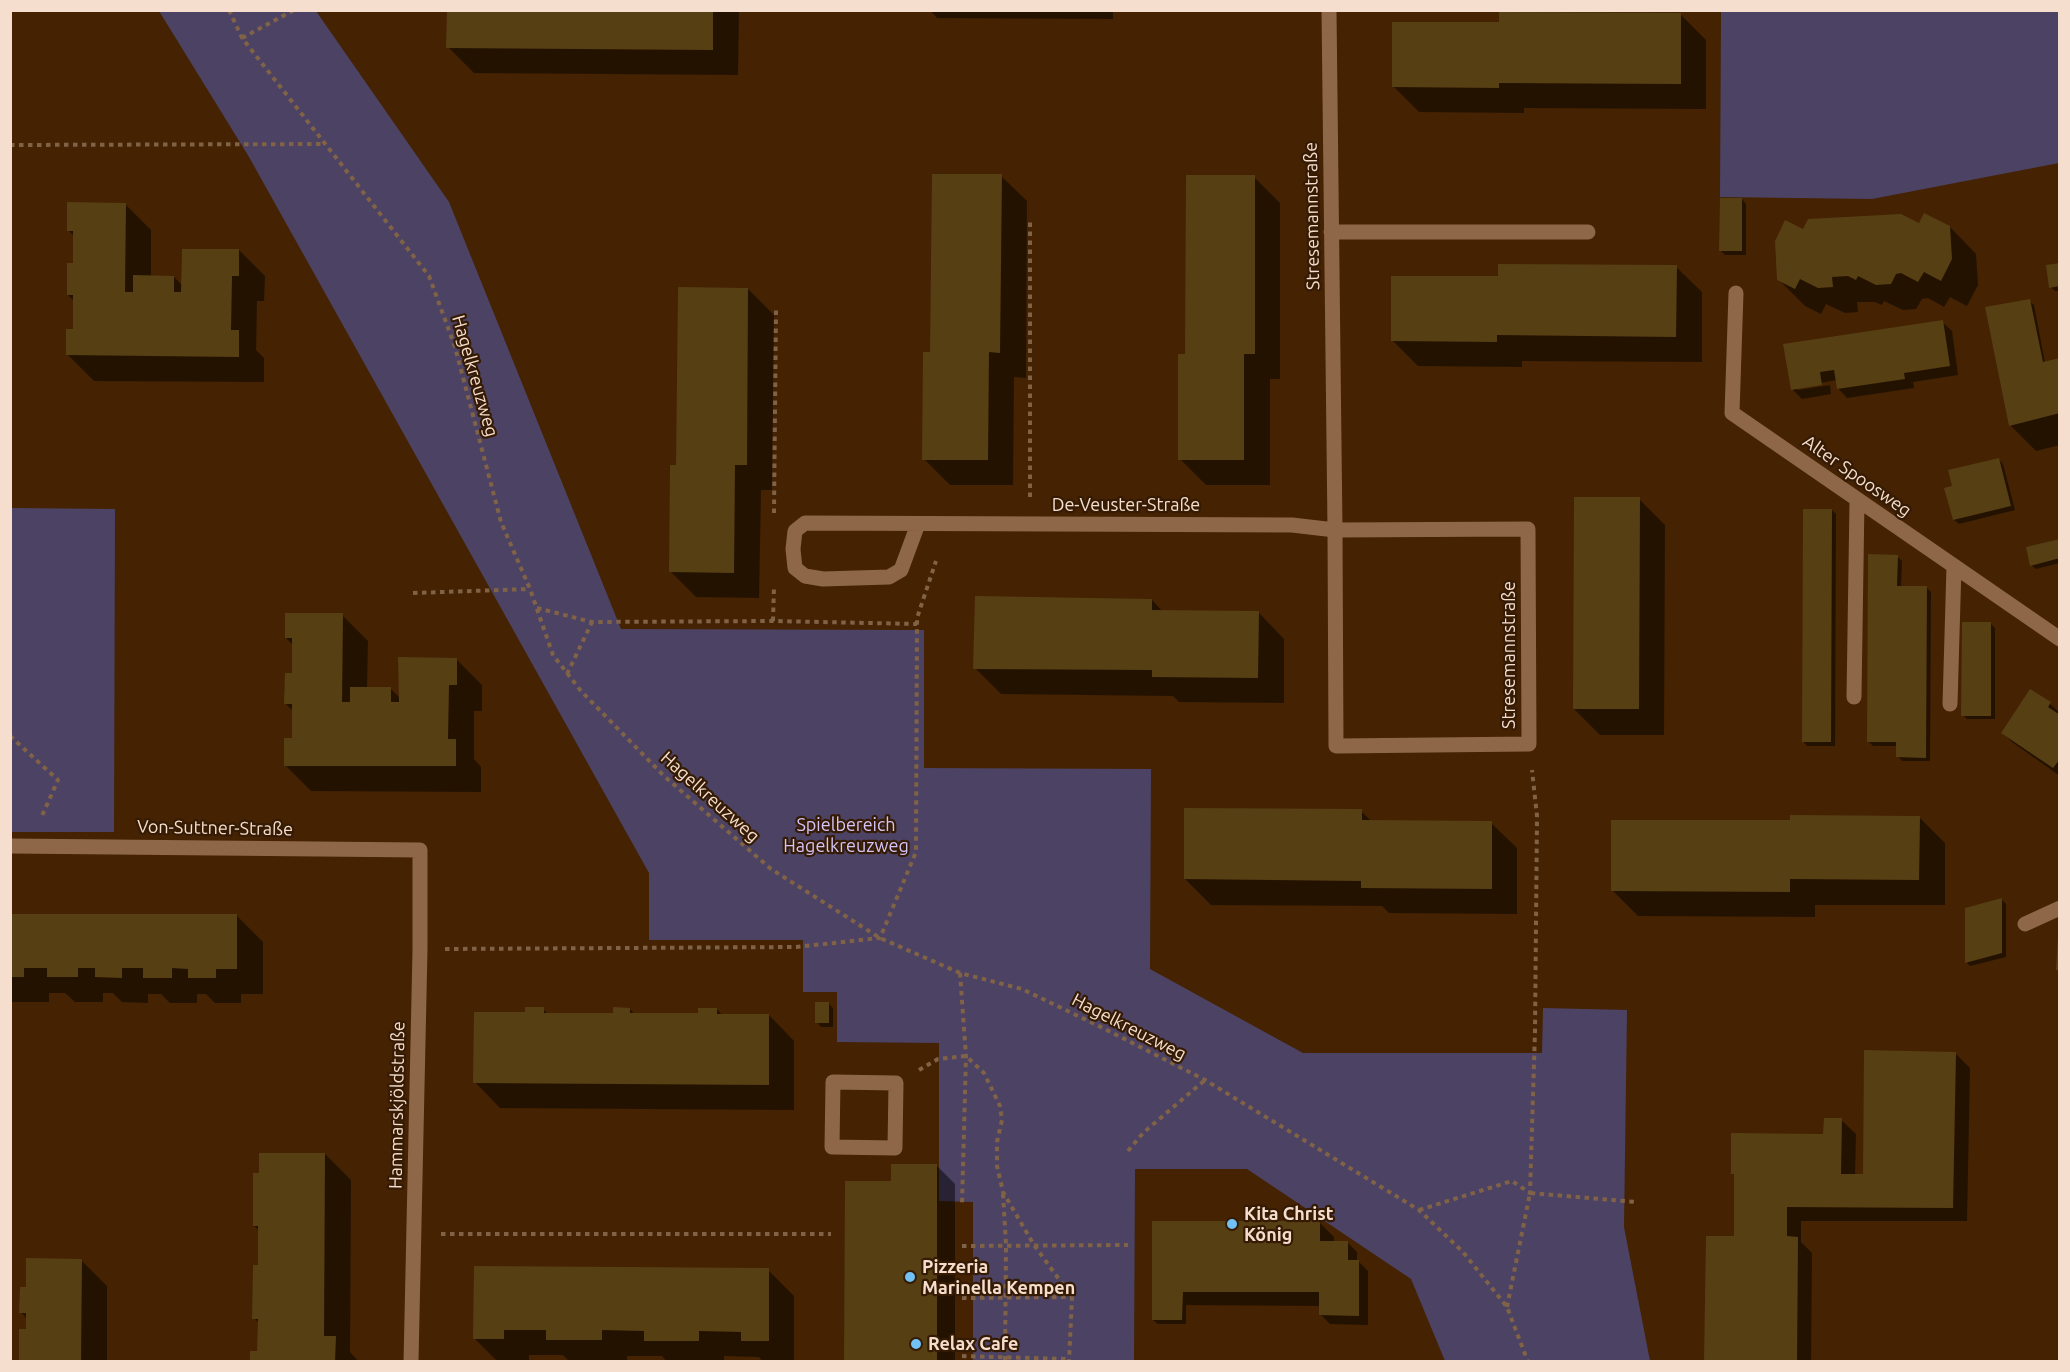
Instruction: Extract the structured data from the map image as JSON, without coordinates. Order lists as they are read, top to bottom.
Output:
{
  "streets": {
    "street": [
      "Stresemannstraße",
      "Alter Spoosweg",
      "De-Veuster-Straße",
      "Von-Suttner-Straße",
      "Hammarskjöldstraße"
    ],
    "path": ["Hagelkreuzweg"]
  },
  "crossings": [
    ["Stresemannstraße", "De-Veuster-Straße"],
    ["Von-Suttner-Straße", "Hammarskjöldstraße"]
  ],
  "parks": ["Spielbereich Hagelkreuzweg"],
  "places": ["Kita Christ König", "Pizzeria Marinella Kempen", "Relax Cafe"]
}
